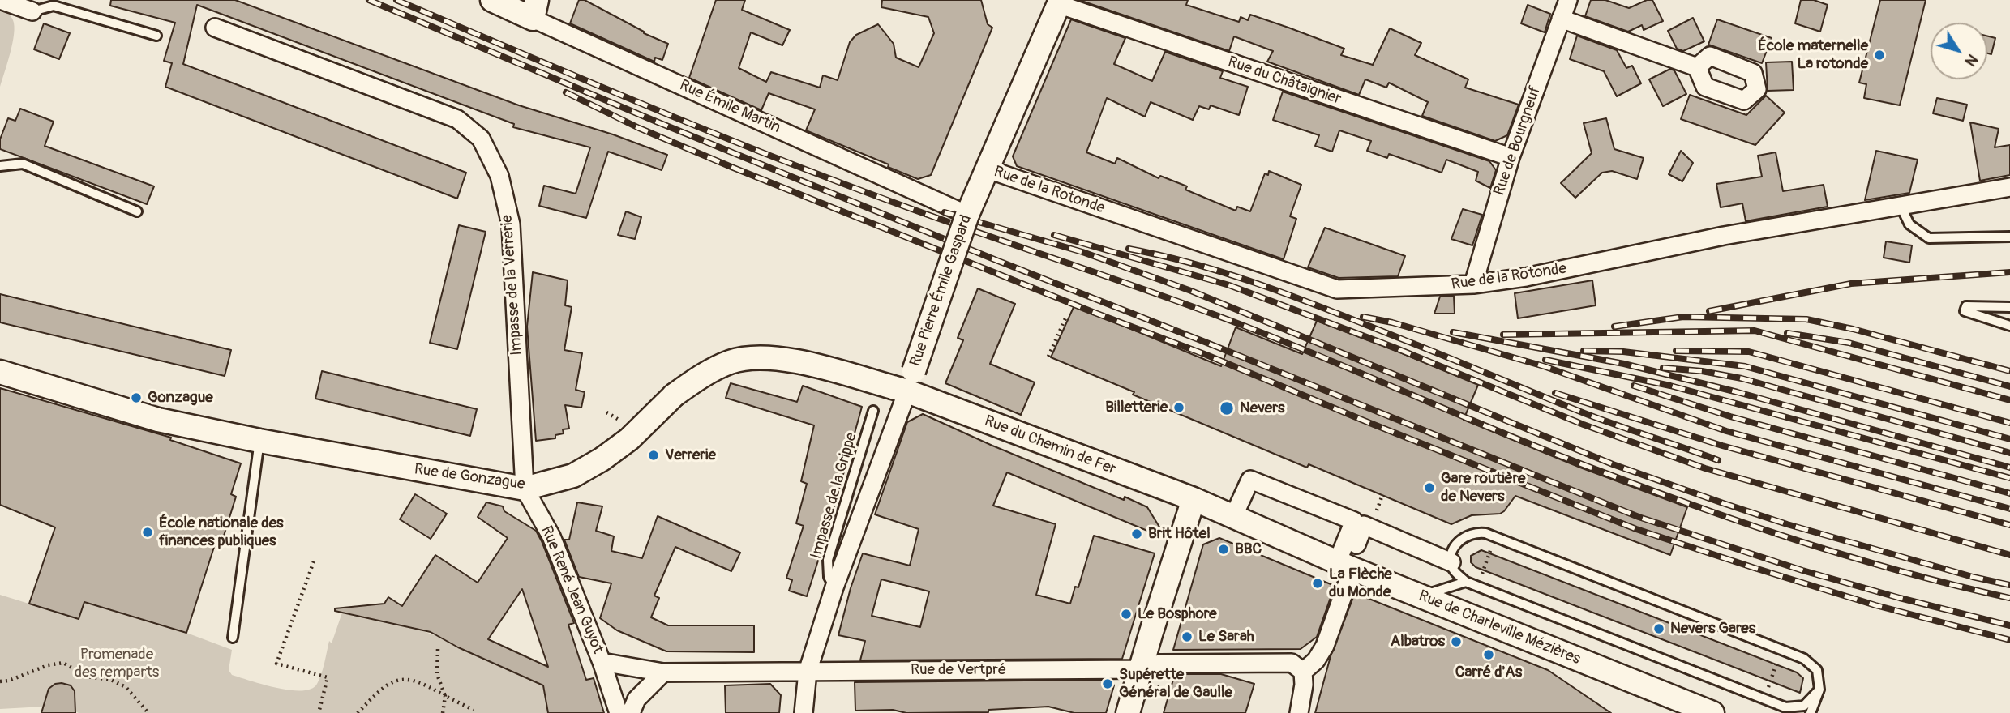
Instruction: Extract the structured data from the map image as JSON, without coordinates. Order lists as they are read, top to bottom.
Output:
{
  "streets": {
    "main road": [
      "Rue Émile Martin",
      "Rue Pierre Émile Gaspard",
      "Rue du Chemin de Fer",
      "Rue de Gonzague",
      "Rue de Charleville Mézières"
    ],
    "street": [
      "Rue du Châtaignier",
      "Rue de Bourgneuf",
      "Rue de la Rotonde",
      "Impasse de la Verrerie",
      "Rue René Jean Guyot",
      "Rue de Vertpré"
    ],
    "lane": ["Impasse de la Grippe"]
  },
  "crossings": [
    ["Rue du Châtaignier", "Rue de Bourgneuf"],
    ["Rue du Châtaignier", "Rue Pierre Émile Gaspard"],
    ["Rue Émile Martin", "Rue Pierre Émile Gaspard"],
    ["Rue de Bourgneuf", "Rue de la Rotonde"],
    ["Rue de la Rotonde", "Rue Pierre Émile Gaspard"],
    ["Impasse de la Verrerie", "Rue de Gonzague"],
    ["Impasse de la Verrerie", "Rue René Jean Guyot"],
    ["Rue Pierre Émile Gaspard", "Rue du Chemin de Fer"],
    ["Rue Pierre Émile Gaspard", "Rue de Gonzague"],
    ["Rue Pierre Émile Gaspard", "Impasse de la Grippe"],
    ["Rue Pierre Émile Gaspard", "Rue de Vertpré"],
    ["Rue du Chemin de Fer", "Rue de Gonzague"],
    ["Rue du Chemin de Fer", "Rue de Charleville Mézières"],
    ["Rue de Gonzague", "Rue René Jean Guyot"],
    ["Rue René Jean Guyot", "Rue de Vertpré"]
  ],
  "parks": ["Promenade des remparts"],
  "places": [
    "École maternelle La rotonde",
    "Gonzague",
    "Billetterie",
    "Nevers",
    "Verrerie",
    "Gare routière de Nevers",
    "École nationale des finances publiques",
    "Brit Hôtel",
    "BBC",
    "La Flèche du Monde",
    "Le Bosphore",
    "Nevers Gares",
    "Le Sarah",
    "Albatros",
    "Carré d'As",
    "Supérette Général de Gaulle"
  ],
  "north": "bottom right"
}
